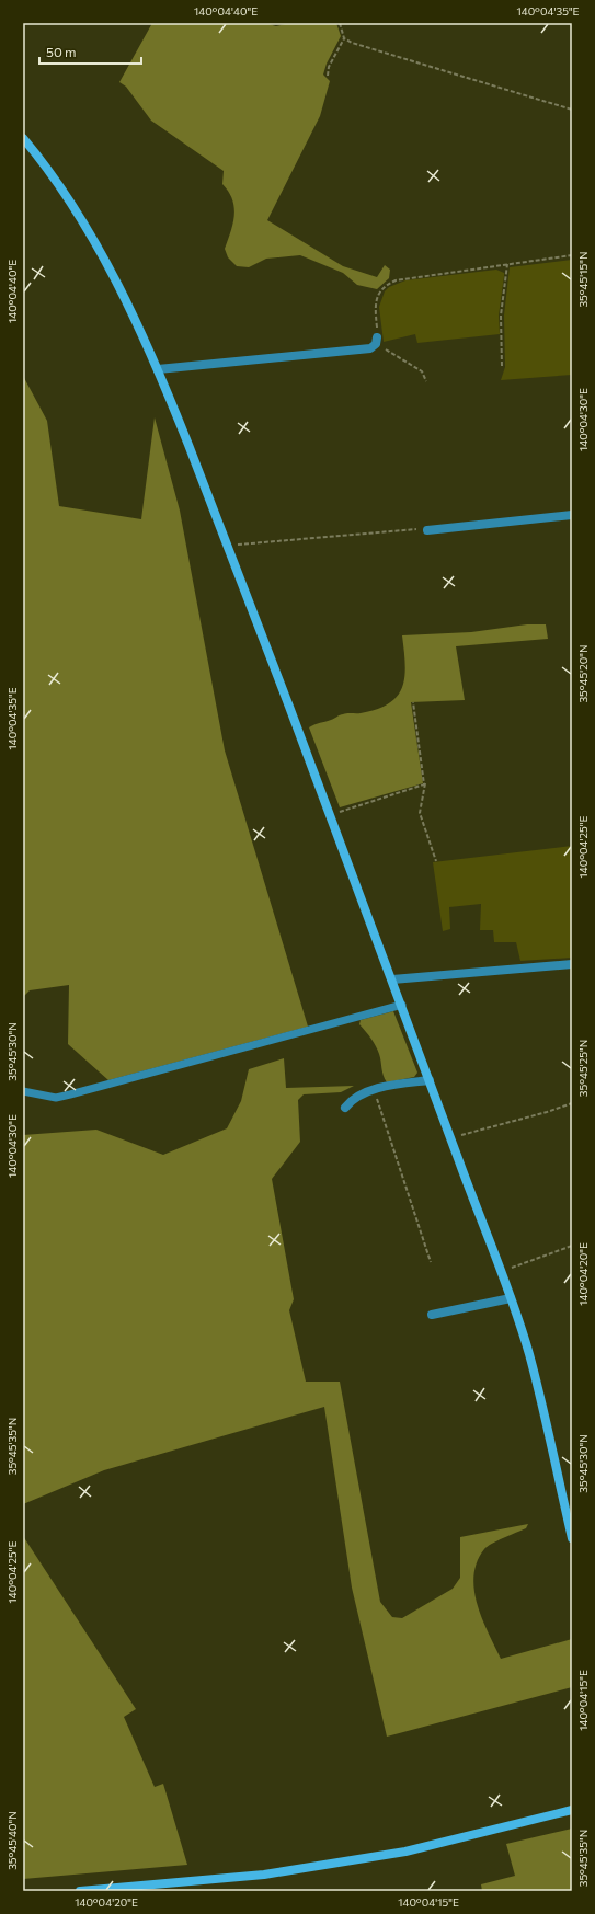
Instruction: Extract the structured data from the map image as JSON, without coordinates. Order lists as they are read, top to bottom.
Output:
{
  "scale_bar": "50 m",
  "coordinates": [
    "140°04'40\"E",
    "140°04'35\"E",
    "35°45'15\"N",
    "140°04'30\"E",
    "35°45'20\"N",
    "140°04'25\"E",
    "35°45'30\"N",
    "35°45'25\"N",
    "140°04'20\"E",
    "35°45'35\"N",
    "140°04'15\"E",
    "35°45'40\"N"
  ]
}
